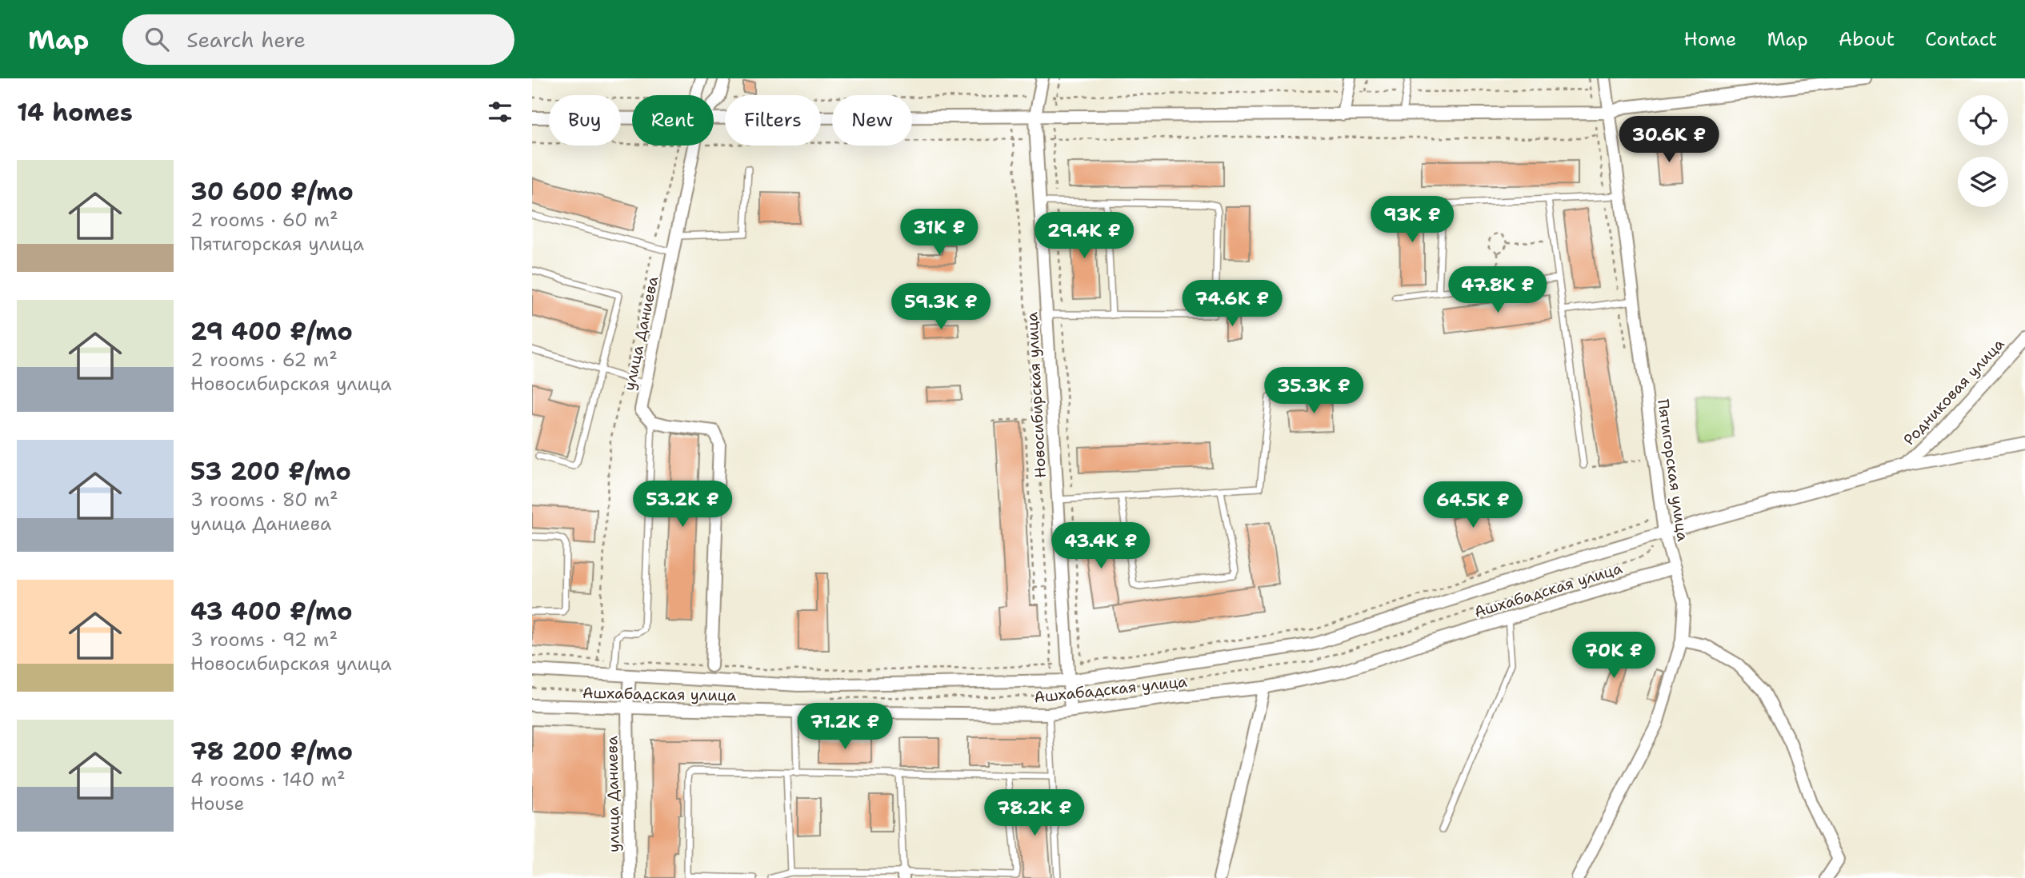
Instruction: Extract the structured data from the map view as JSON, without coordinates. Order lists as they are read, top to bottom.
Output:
{
  "streets": {
    "street": [
      "улица Даниева",
      "Родниковая улица",
      "Новосибирская улица",
      "Пятигорская улица",
      "Ашхабадская улица"
    ]
  },
  "crossings": [
    ["улица Даниева", "Ашхабадская улица"],
    ["Новосибирская улица", "Ашхабадская улица"],
    ["Пятигорская улица", "Ашхабадская улица"]
  ],
  "page": {
    "header": "Map",
    "search": "Search here",
    "nav": [
      "Home",
      "Map",
      "About",
      "Contact"
    ],
    "heading": "14 homes",
    "chip": [
      "Buy",
      "Rent",
      "Filters",
      "New"
    ],
    "price": [
      "30.6K ₽",
      "93K ₽",
      "31K ₽",
      "29.4K ₽",
      "47.8K ₽",
      "74.6K ₽",
      "59.3K ₽",
      "35.3K ₽",
      "53.2K ₽",
      "64.5K ₽",
      "43.4K ₽",
      "70K ₽",
      "71.2K ₽",
      "78.2K ₽"
    ],
    "list": [
      {
        "name": "30 600 ₽/mo",
        "note": "2 rooms · 60 m² · Пятигорская улица"
      },
      {
        "name": "29 400 ₽/mo",
        "note": "2 rooms · 62 m² · Новосибирская улица"
      },
      {
        "name": "53 200 ₽/mo",
        "note": "3 rooms · 80 m² · улица Даниева"
      },
      {
        "name": "43 400 ₽/mo",
        "note": "3 rooms · 92 m² · Новосибирская улица"
      },
      {
        "name": "78 200 ₽/mo",
        "note": "4 rooms · 140 m² · House"
      }
    ]
  }
}
